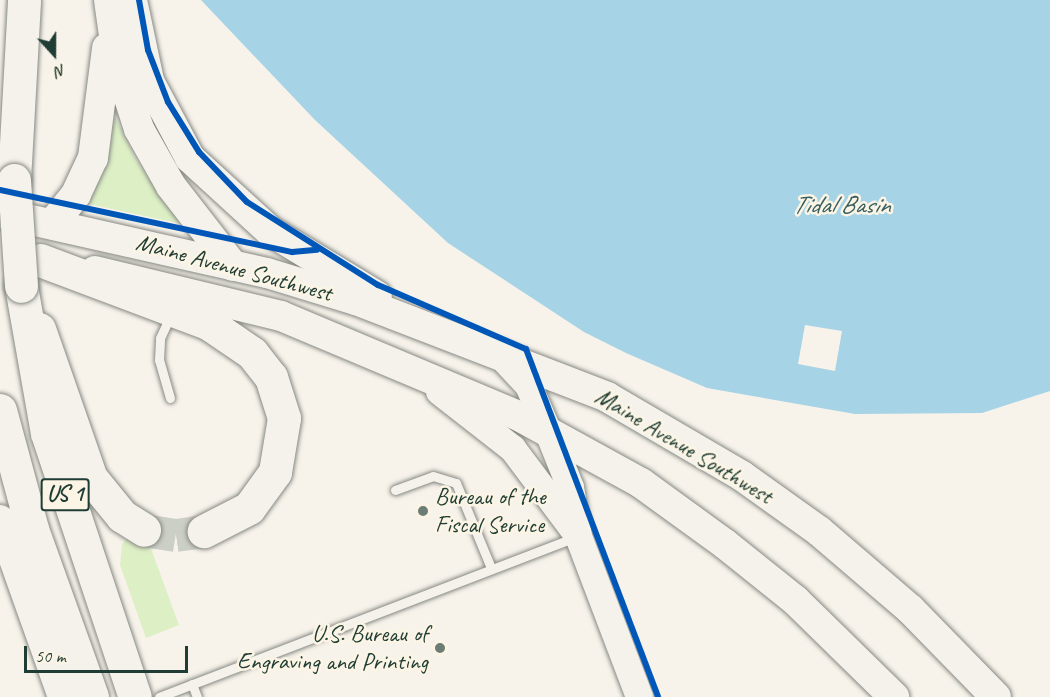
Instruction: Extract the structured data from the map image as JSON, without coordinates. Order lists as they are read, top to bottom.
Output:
{
  "streets": {
    "highway": ["US 1"],
    "main road": ["Maine Avenue Southwest"]
  },
  "water": ["Tidal Basin"],
  "places": ["Bureau of the Fiscal Service", "U.S. Bureau of Engraving and Printing"],
  "scale_bar": "50 m",
  "north": "bottom"
}
